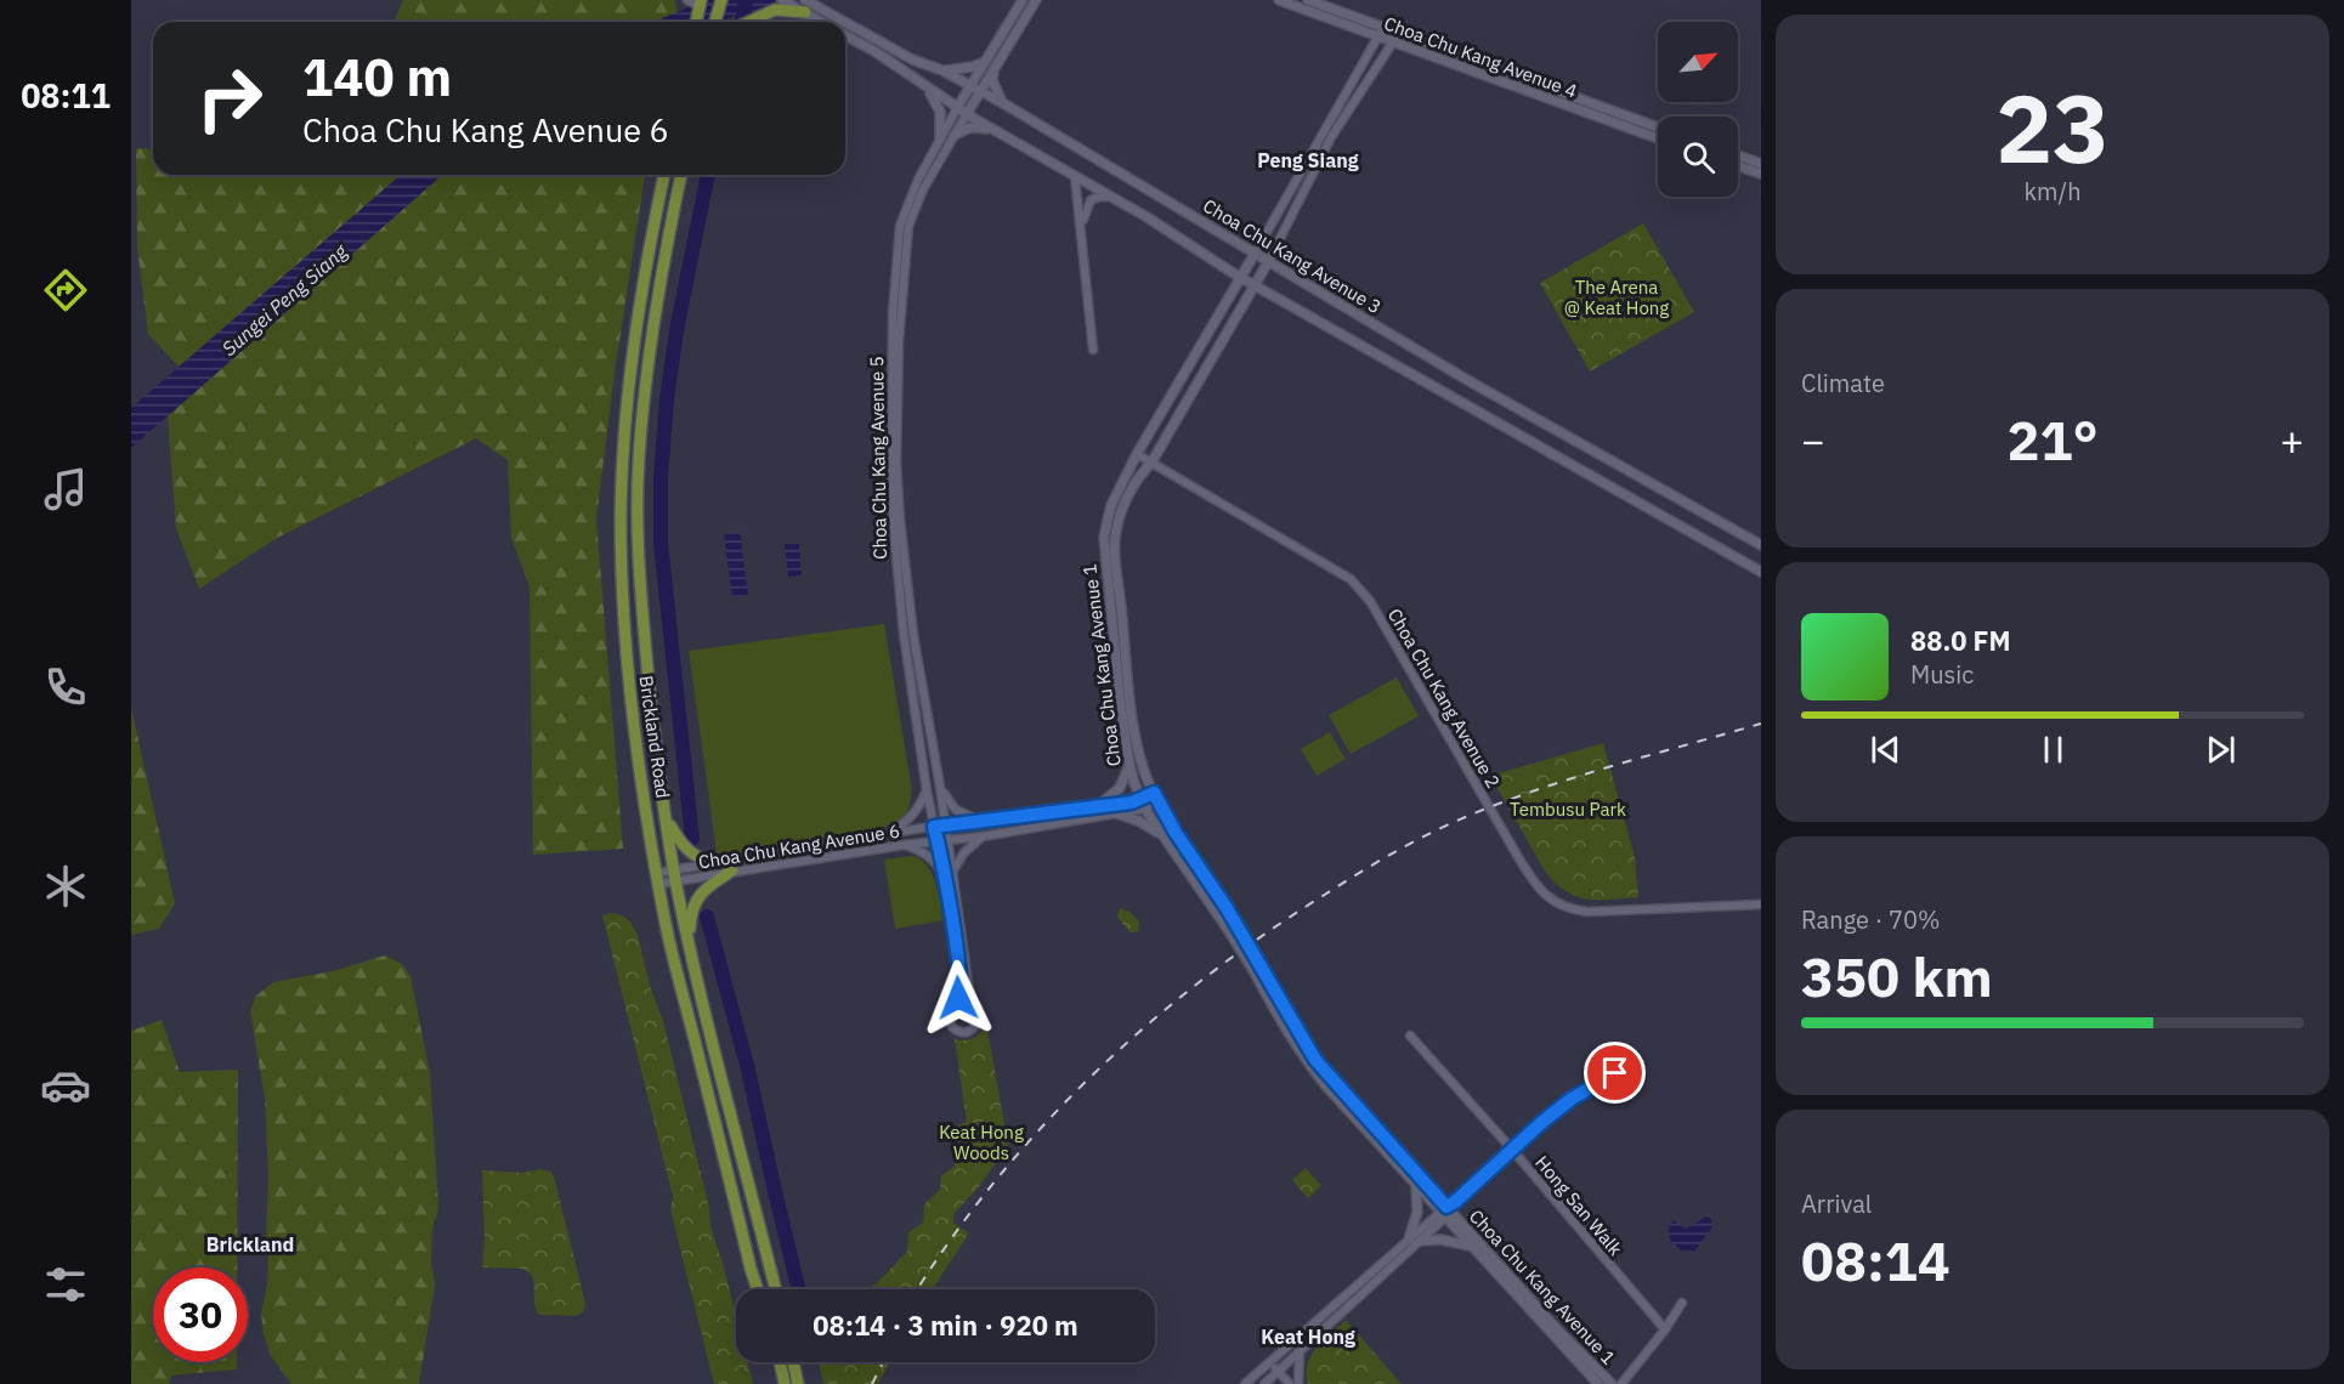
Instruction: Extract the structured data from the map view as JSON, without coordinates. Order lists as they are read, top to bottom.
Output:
{
  "streets": {
    "main road": ["Brickland Road"],
    "street": [
      "Choa Chu Kang Avenue 4",
      "Choa Chu Kang Avenue 3",
      "Choa Chu Kang Avenue 5",
      "Choa Chu Kang Avenue 1",
      "Choa Chu Kang Avenue 2",
      "Choa Chu Kang Avenue 6",
      "Hong San Walk"
    ]
  },
  "crossings": [
    ["Choa Chu Kang Avenue 4", "Choa Chu Kang Avenue 1"],
    ["Choa Chu Kang Avenue 3", "Choa Chu Kang Avenue 5"],
    ["Choa Chu Kang Avenue 3", "Choa Chu Kang Avenue 1"],
    ["Choa Chu Kang Avenue 5", "Choa Chu Kang Avenue 6"],
    ["Choa Chu Kang Avenue 1", "Choa Chu Kang Avenue 2"],
    ["Choa Chu Kang Avenue 1", "Choa Chu Kang Avenue 6"],
    ["Brickland Road", "Choa Chu Kang Avenue 6"]
  ],
  "districts": ["Peng Siang", "Brickland", "Keat Hong"],
  "water": ["Sungei Peng Siang"],
  "parks": ["The Arena @ Keat Hong", "Tembusu Park", "Keat Hong Woods"],
  "north": "top right",
  "page": {
    "tabs": "08:11",
    "tile": [
      ["23", "km/h"],
      "Climate",
      ["Range · 70%", "350 km"],
      ["Arrival", "08:14"]
    ],
    "turn": ["140 m", "Choa Chu Kang Avenue 6"],
    "heat": ["−", "21°", "+"],
    "song": ["88.0 FM", "Music"],
    "limit": "30",
    "trip": "08:14 · 3 min · 920 m"
  }
}
